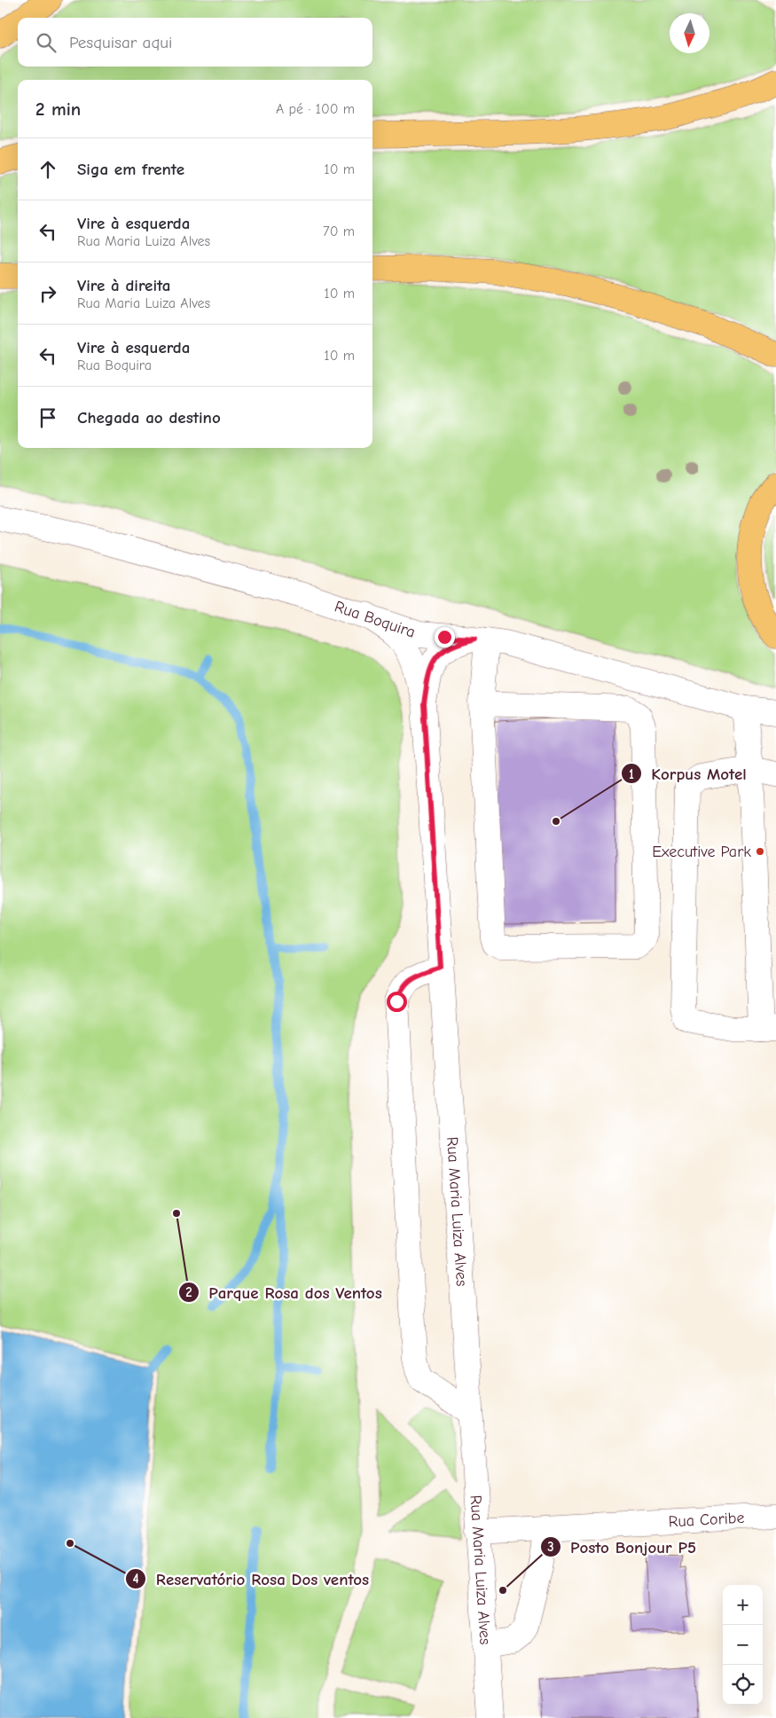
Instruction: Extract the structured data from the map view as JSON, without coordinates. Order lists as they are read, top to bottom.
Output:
{
  "streets": {
    "street": ["Rua Boquira", "Rua Maria Luiza Alves", "Rua Coribe"]
  },
  "crossings": [
    ["Rua Boquira", "Rua Maria Luiza Alves"],
    ["Rua Maria Luiza Alves", "Rua Coribe"]
  ],
  "places": [
    "Korpus Motel",
    "Executive Park",
    "Parque Rosa dos Ventos",
    "Reservatório Rosa Dos ventos",
    "Posto Bonjour P5"
  ],
  "north": "bottom",
  "page": {
    "search": "Pesquisar aqui",
    "heading": ["2 min", "A pé · 100 m"],
    "list": [
      ["Siga em frente", "10 m"],
      ["Vire à esquerda", "Rua Maria Luiza Alves", "70 m"],
      ["Vire à direita", "Rua Maria Luiza Alves", "10 m"],
      ["Vire à esquerda", "Rua Boquira", "10 m"],
      "Chegada ao destino"
    ],
    "map_buttons": ["+", "−"]
  }
}
